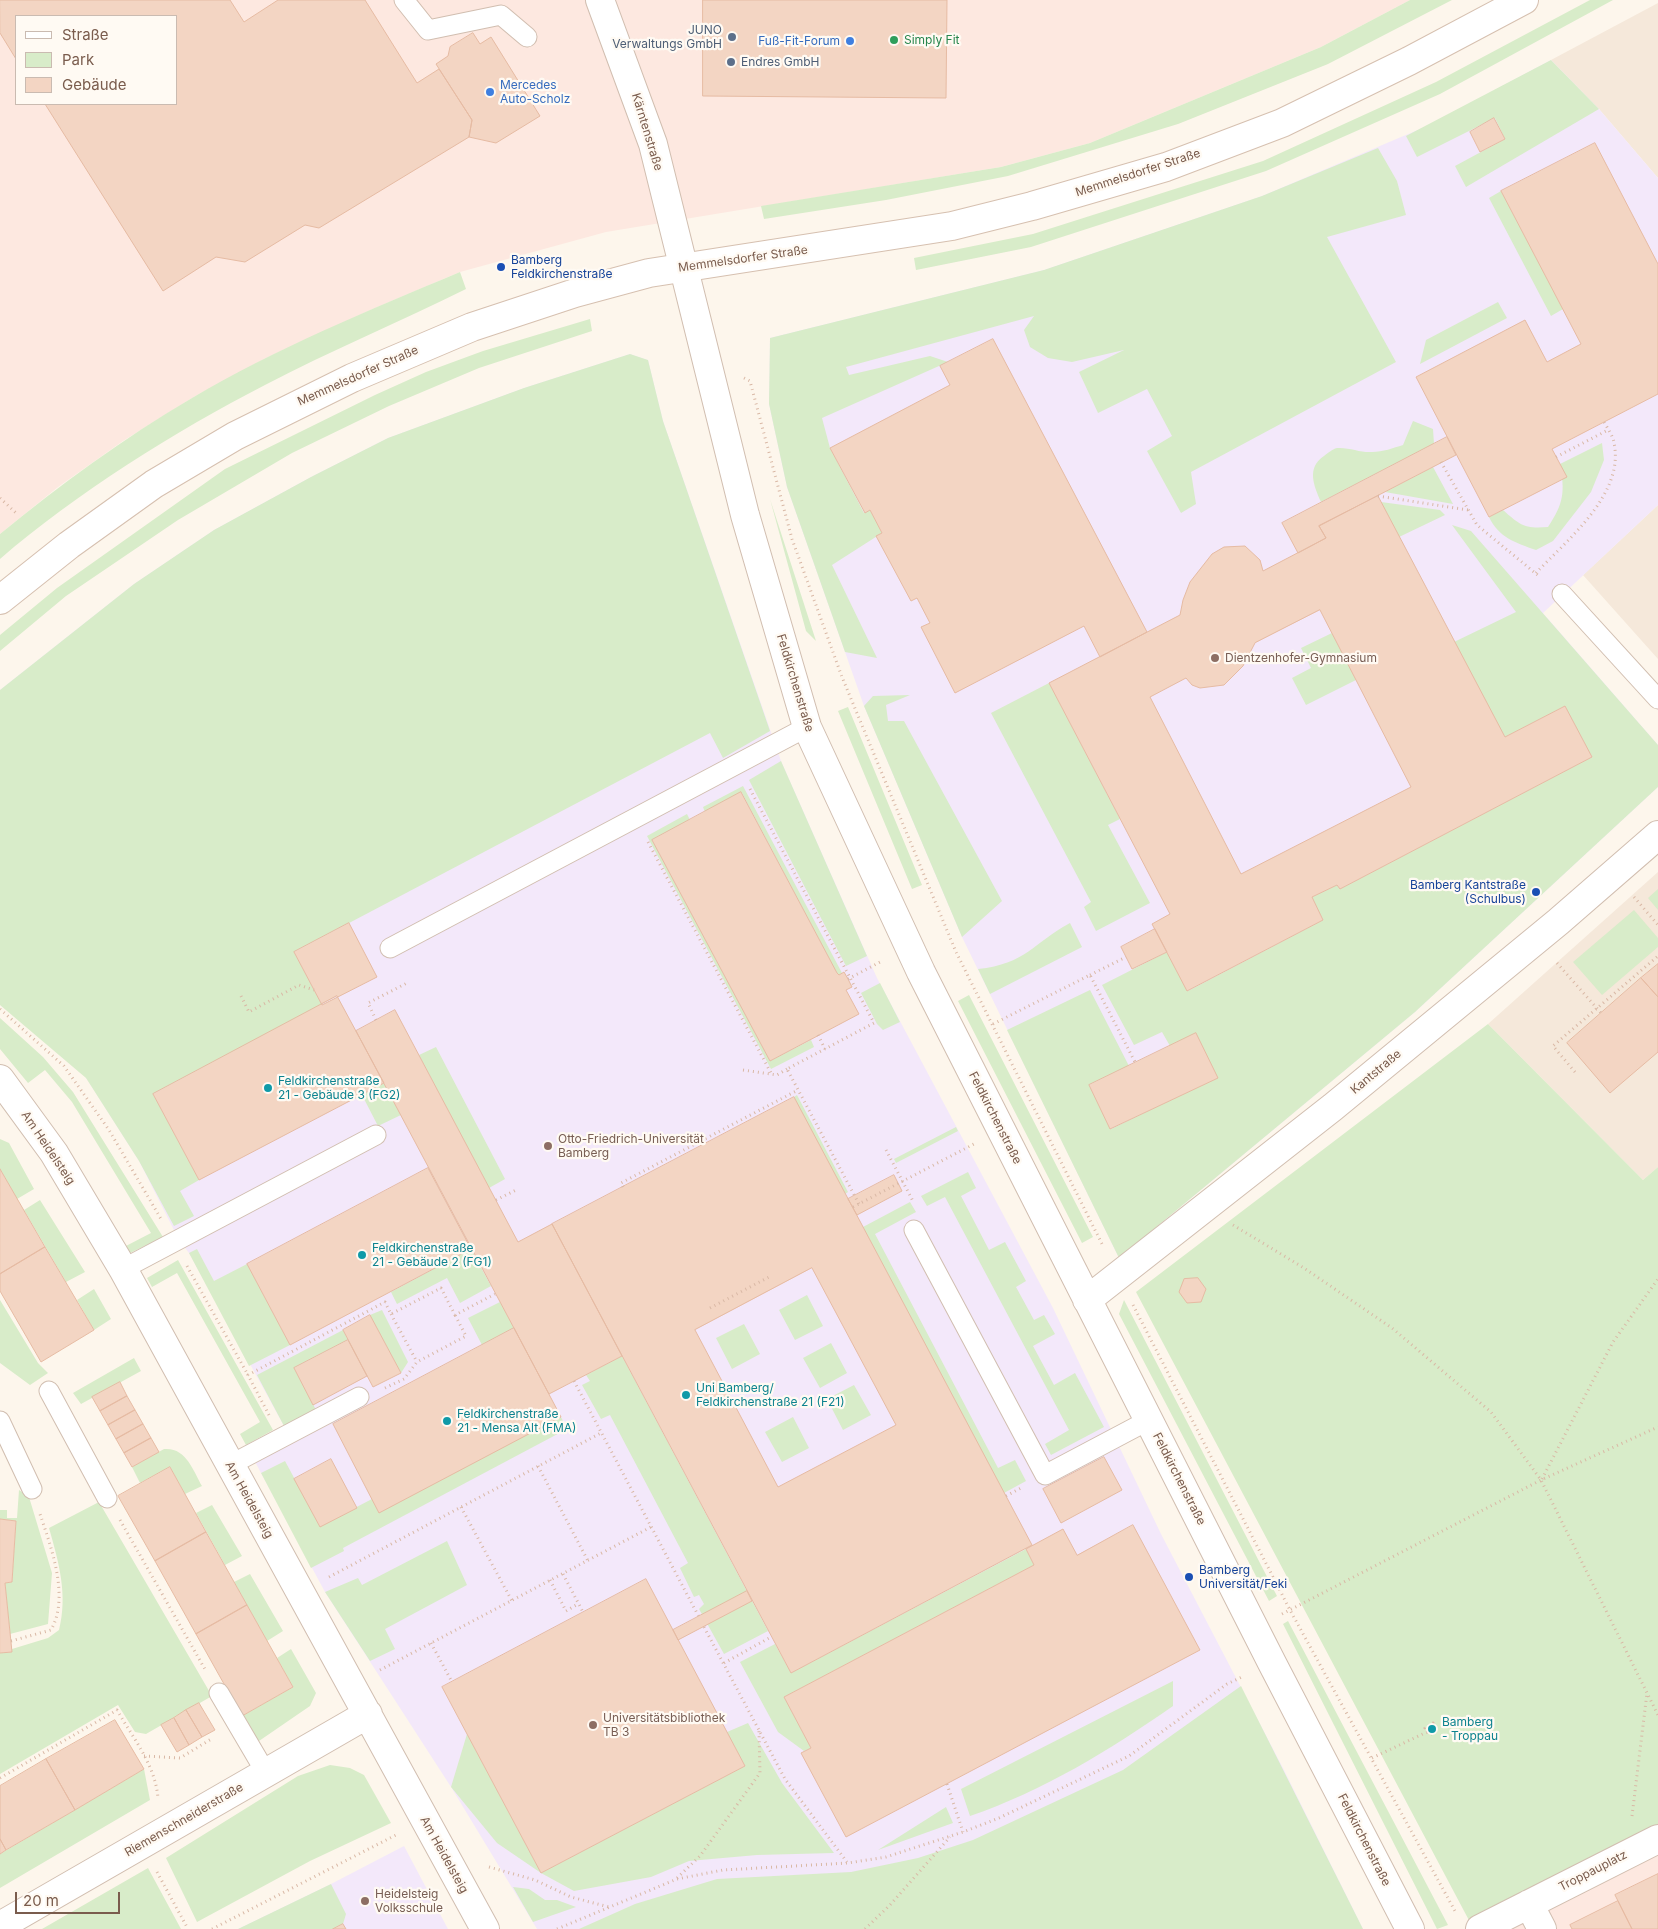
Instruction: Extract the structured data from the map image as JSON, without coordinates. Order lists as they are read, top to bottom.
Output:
{
  "streets": {
    "street": [
      "Kärntenstraße",
      "Memmelsdorfer Straße",
      "Feldkirchenstraße",
      "Kantstraße",
      "Am Heidelsteig",
      "Riemenschneiderstraße",
      "Troppauplatz"
    ]
  },
  "crossings": [
    ["Kärntenstraße", "Memmelsdorfer Straße"],
    ["Kärntenstraße", "Feldkirchenstraße"],
    ["Memmelsdorfer Straße", "Feldkirchenstraße"],
    ["Feldkirchenstraße", "Kantstraße"],
    ["Am Heidelsteig", "Riemenschneiderstraße"]
  ],
  "places": [
    "JUNO Verwaltungs GmbH",
    "Simply Fit",
    "Fuß-Fit-Forum",
    "Endres GmbH",
    "Mercedes Auto-Scholz",
    "Bamberg Feldkirchenstraße",
    "Dientzenhofer-Gymnasium",
    "Bamberg Kantstraße (Schulbus)",
    "Feldkirchenstraße 21 - Gebäude 3 (FG2)",
    "Otto-Friedrich-Universität Bamberg",
    "Feldkirchenstraße 21 - Gebäude 2 (FG1)",
    "Uni Bamberg/ Feldkirchenstraße 21 (F21)",
    "Feldkirchenstraße 21 - Mensa Alt (FMA)",
    "Bamberg Universität/Feki",
    "Universitätsbibliothek TB 3",
    "Bamberg - Troppau",
    "Heidelsteig Volksschule"
  ],
  "legend": ["Straße", "Park", "Gebäude"],
  "scale_bar": "20 m"
}
